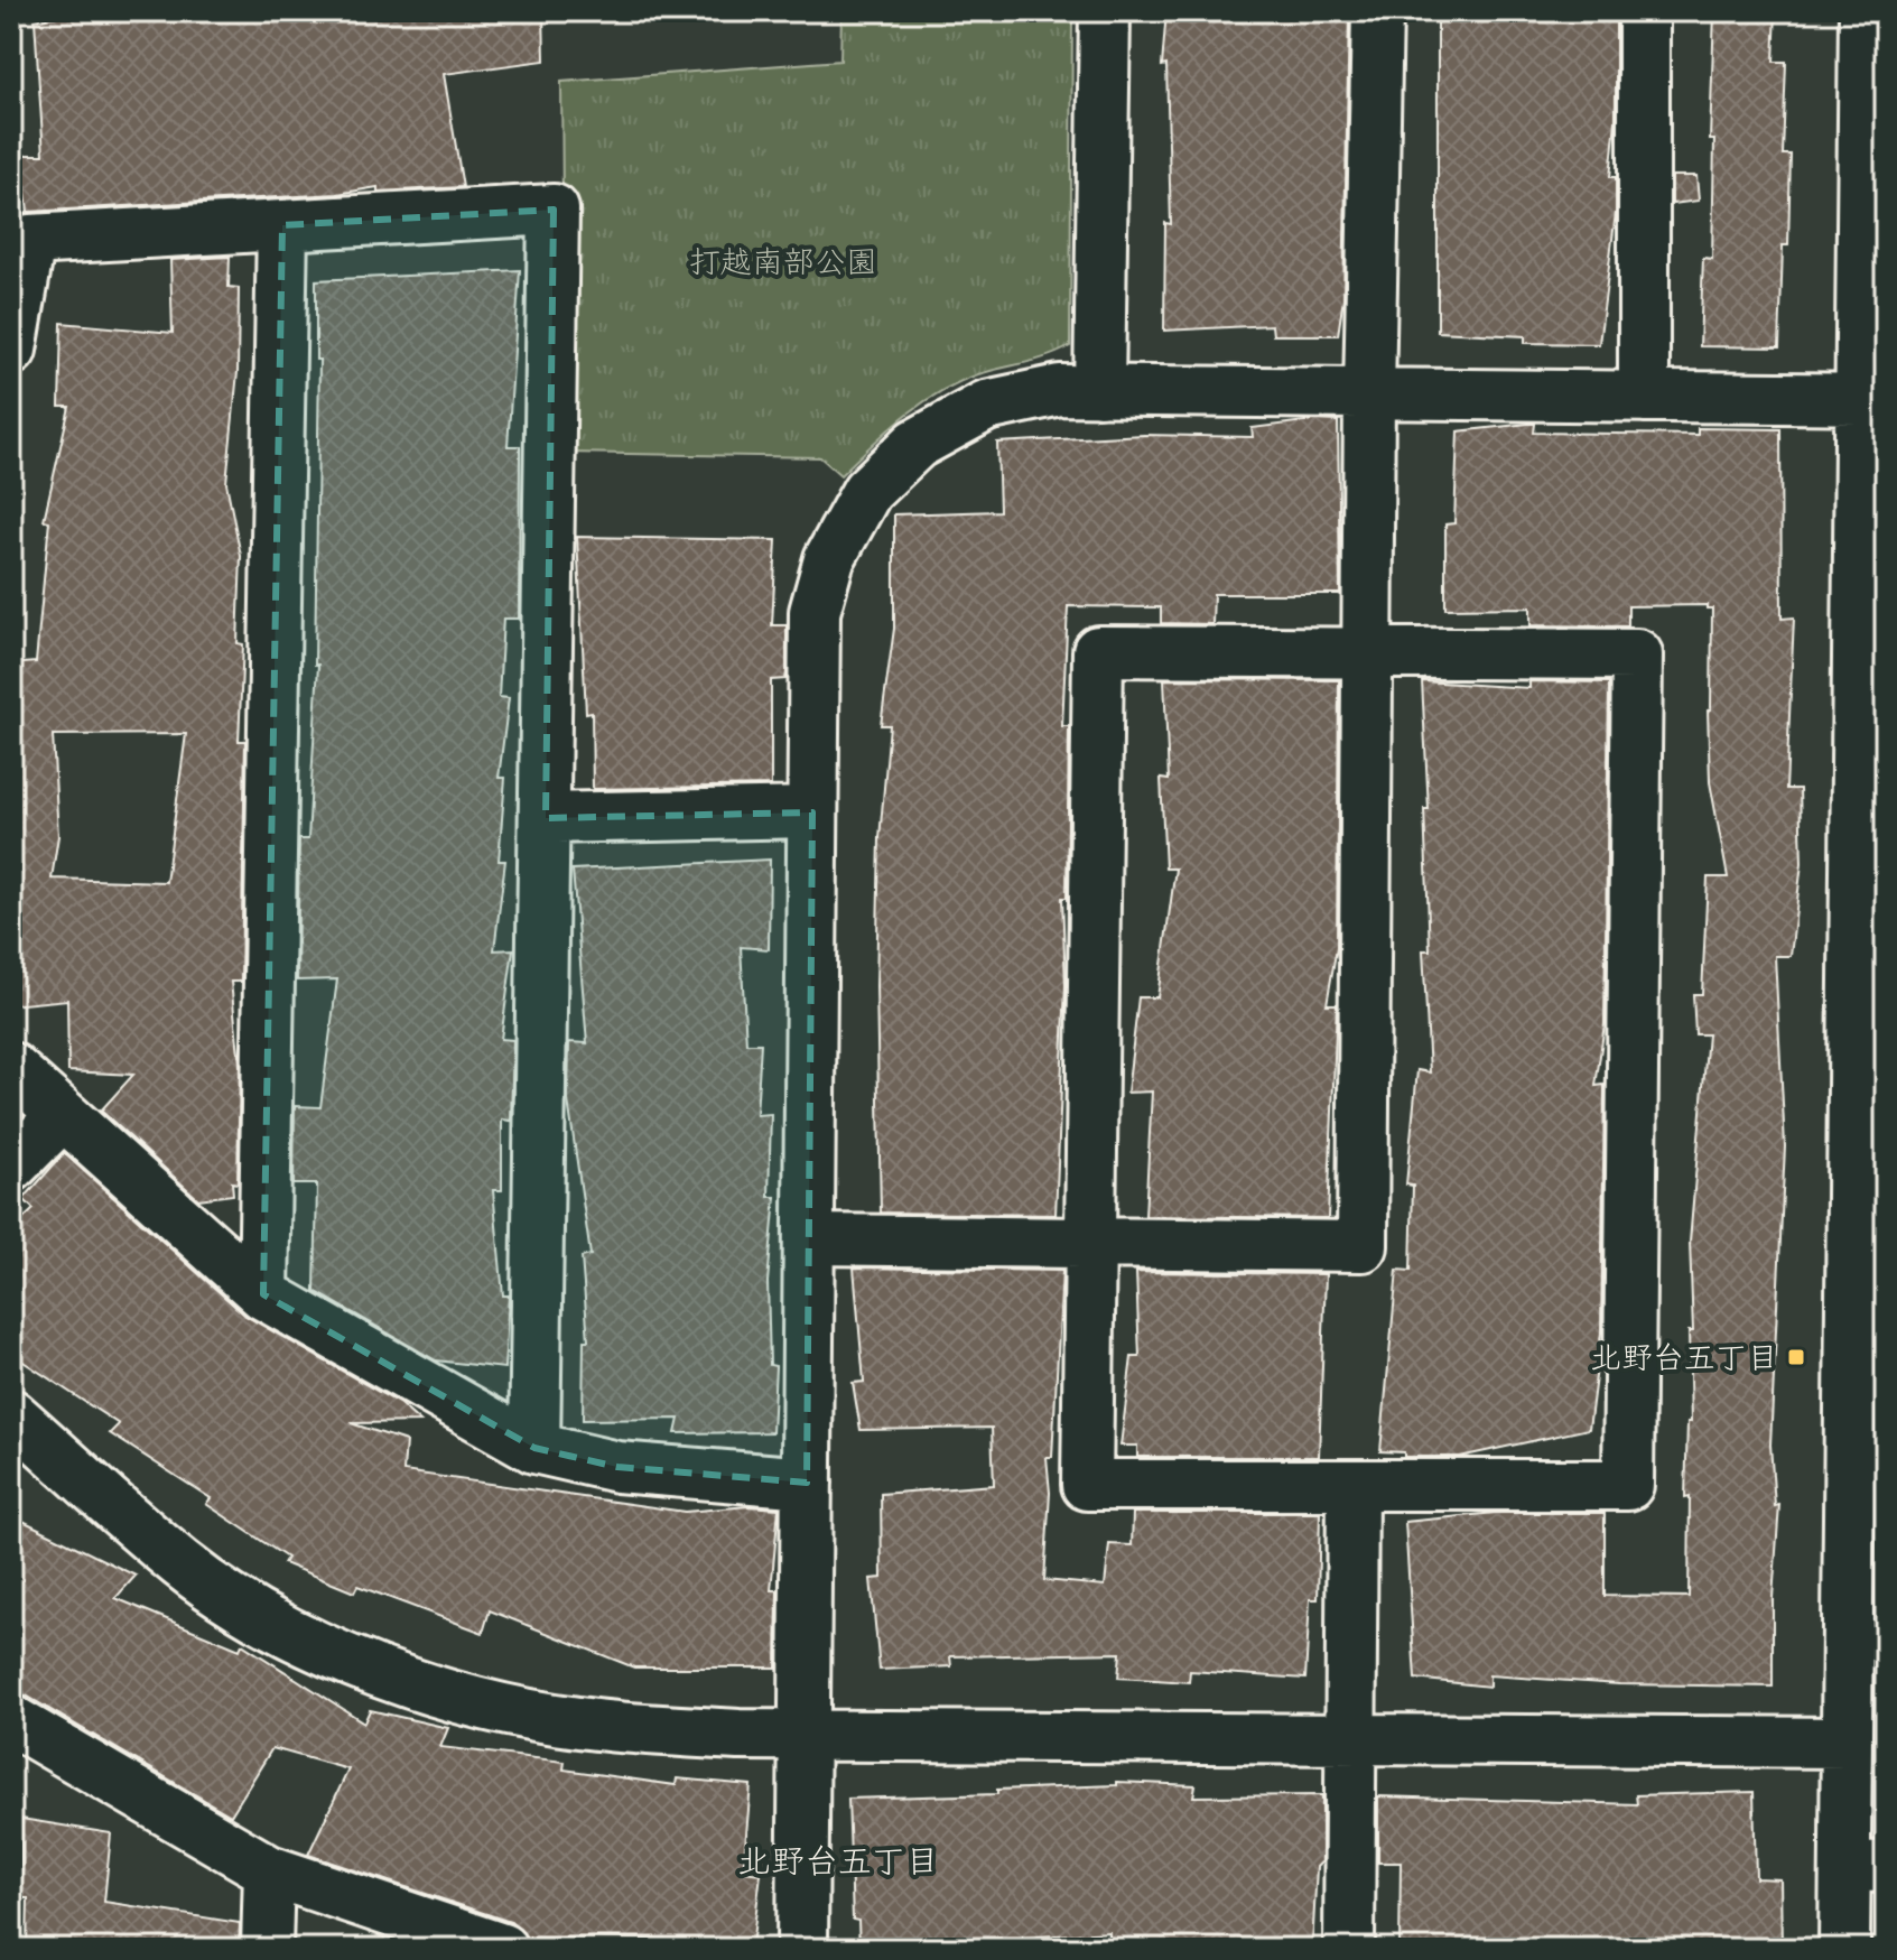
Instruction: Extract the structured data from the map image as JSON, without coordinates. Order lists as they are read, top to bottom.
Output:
{
  "districts": ["北野台五丁目"],
  "parks": ["打越南部公園"],
  "places": {
    "transit": ["北野台五丁目"]
  }
}
